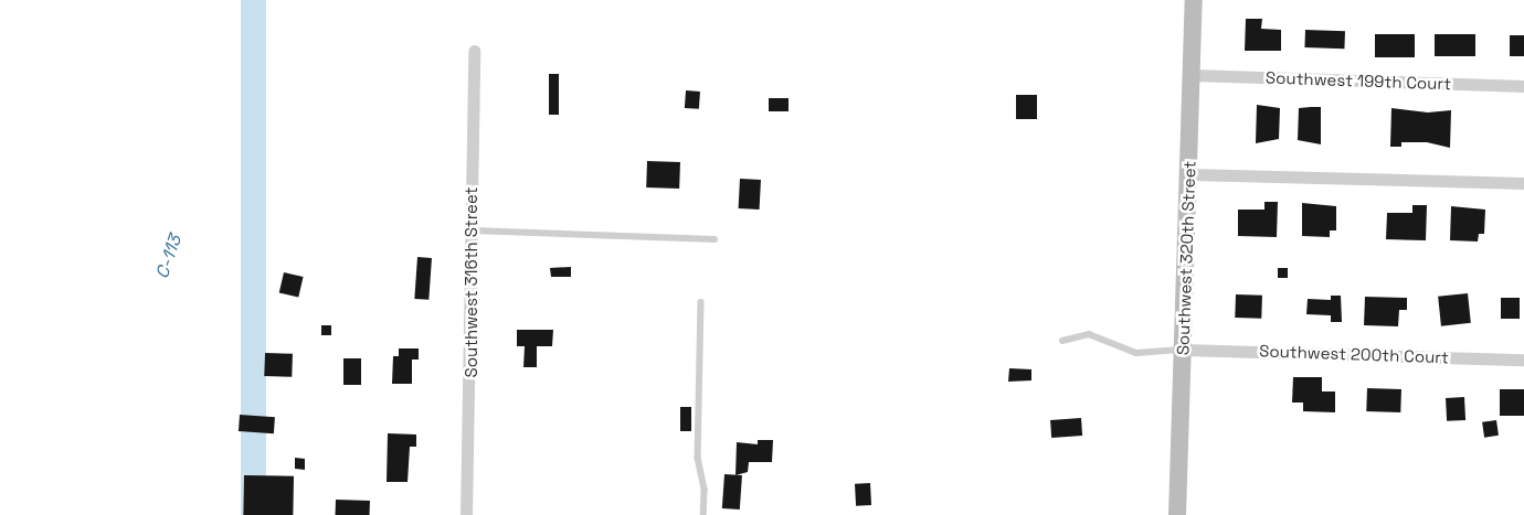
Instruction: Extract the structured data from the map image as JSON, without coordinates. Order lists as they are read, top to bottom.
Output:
{
  "streets": {
    "street": [
      "Southwest 199th Court",
      "Southwest 320th Street",
      "Southwest 316th Street",
      "Southwest 200th Court"
    ]
  },
  "crossings": [
    ["Southwest 199th Court", "Southwest 320th Street"],
    ["Southwest 320th Street", "Southwest 200th Court"]
  ],
  "water": ["C-113"]
}
